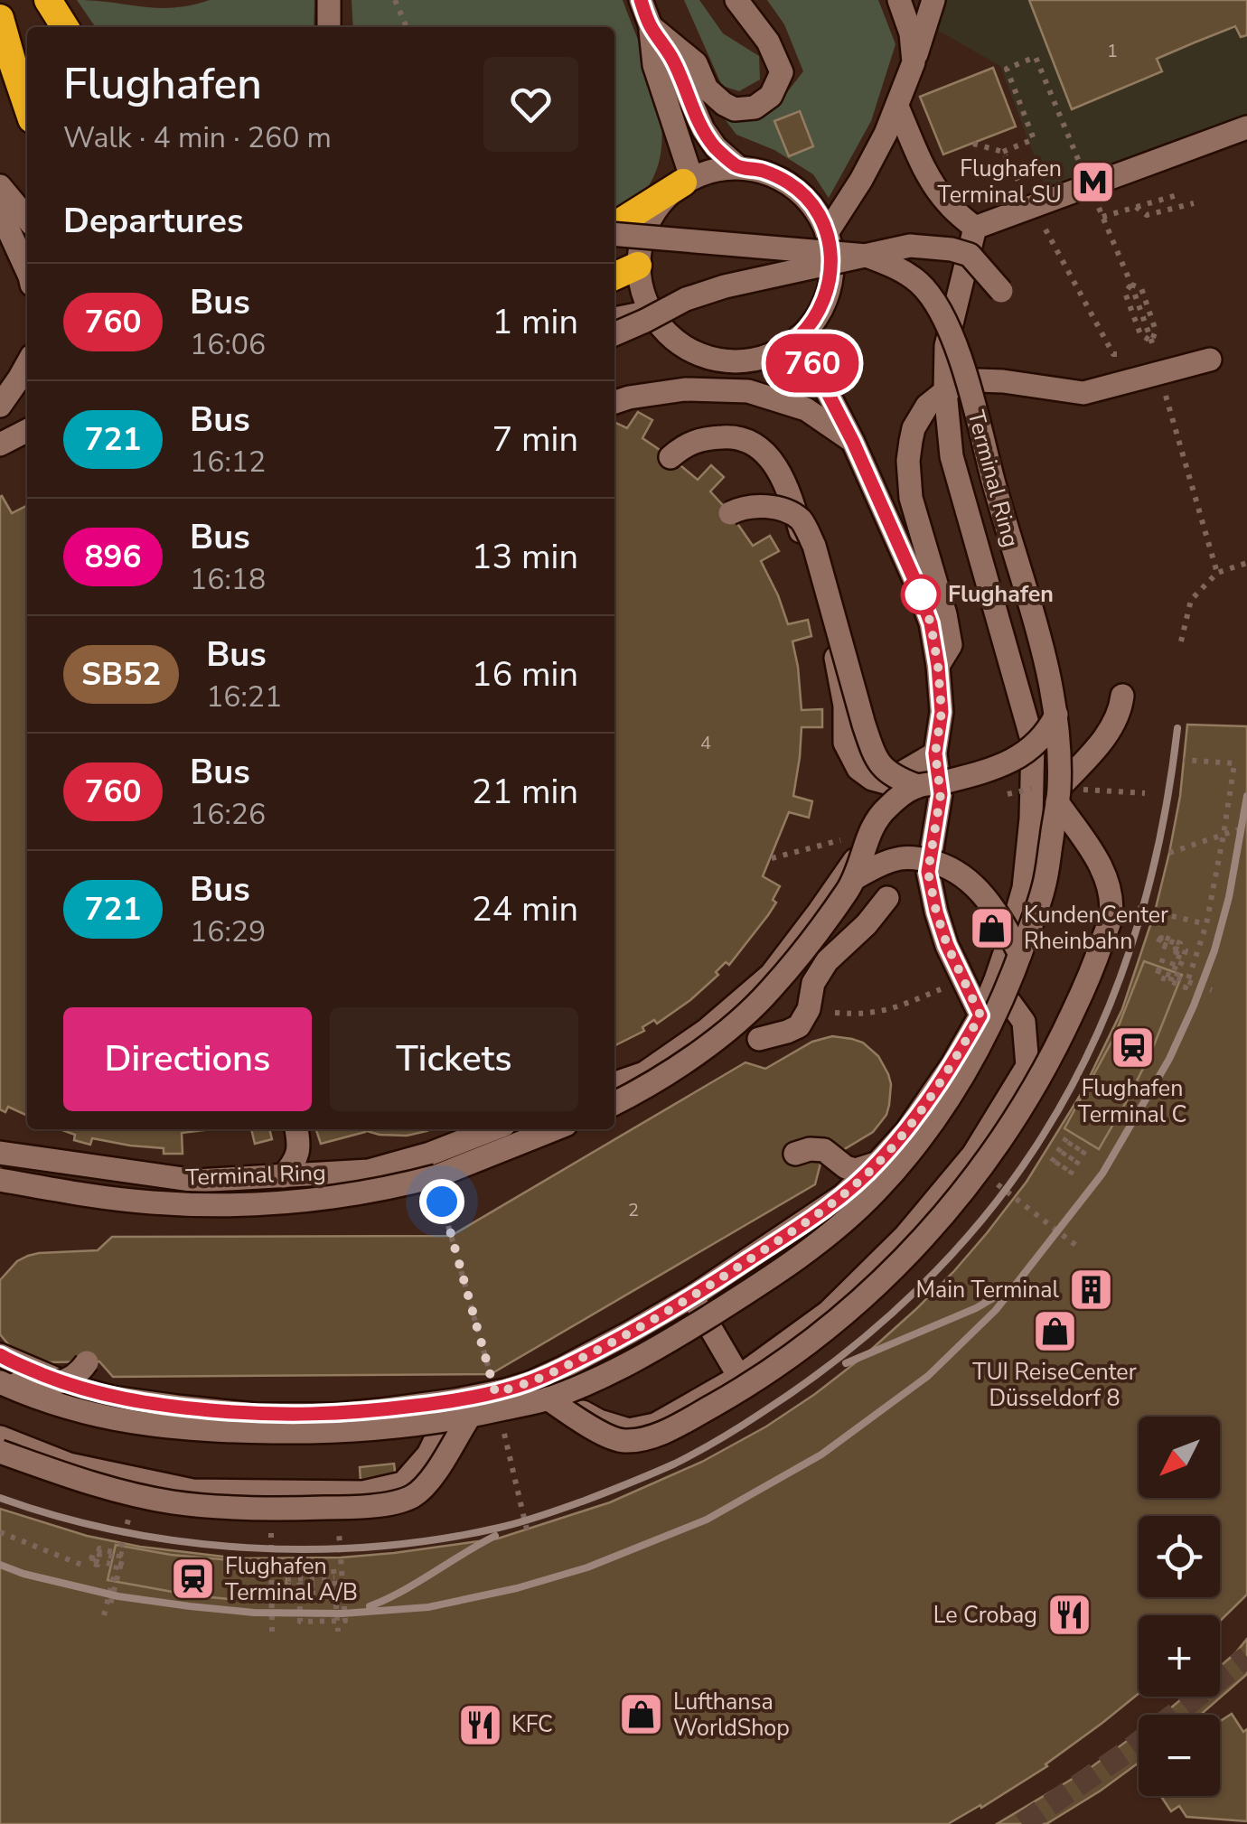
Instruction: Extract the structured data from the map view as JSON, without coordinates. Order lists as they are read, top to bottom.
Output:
{
  "streets": {
    "street": ["Terminal Ring"]
  },
  "places": {
    "metro station": ["Flughafen Terminal SU"],
    "other": ["Flughafen"],
    "shop": ["KundenCenter Rheinbahn", "TUI ReiseCenter Düsseldorf 8", "Lufthansa WorldShop"],
    "station": ["Flughafen Terminal C", "Flughafen Terminal A/B"],
    "building": ["Main Terminal"],
    "restaurant": ["Le Crobag", "KFC"]
  },
  "lines": ["bus line 760"],
  "house_numbers": ["1", "4", "2"],
  "north": "bottom left",
  "page": {
    "on_map": "760",
    "heading": [
      ["Flughafen", "Walk · 4 min · 260 m"],
      "Departures"
    ],
    "list": [
      {
        "mark": "760",
        "name": "Bus",
        "note": "16:06",
        "value": "1 min"
      },
      {
        "mark": "721",
        "name": "Bus",
        "note": "16:12",
        "value": "7 min"
      },
      {
        "mark": "896",
        "name": "Bus",
        "note": "16:18",
        "value": "13 min"
      },
      {
        "mark": "SB52",
        "name": "Bus",
        "note": "16:21",
        "value": "16 min"
      },
      {
        "mark": "760",
        "name": "Bus",
        "note": "16:26",
        "value": "21 min"
      },
      {
        "mark": "721",
        "name": "Bus",
        "note": "16:29",
        "value": "24 min"
      }
    ],
    "buttons": ["Directions", "Tickets"],
    "map_buttons": ["+", "−"]
  }
}
